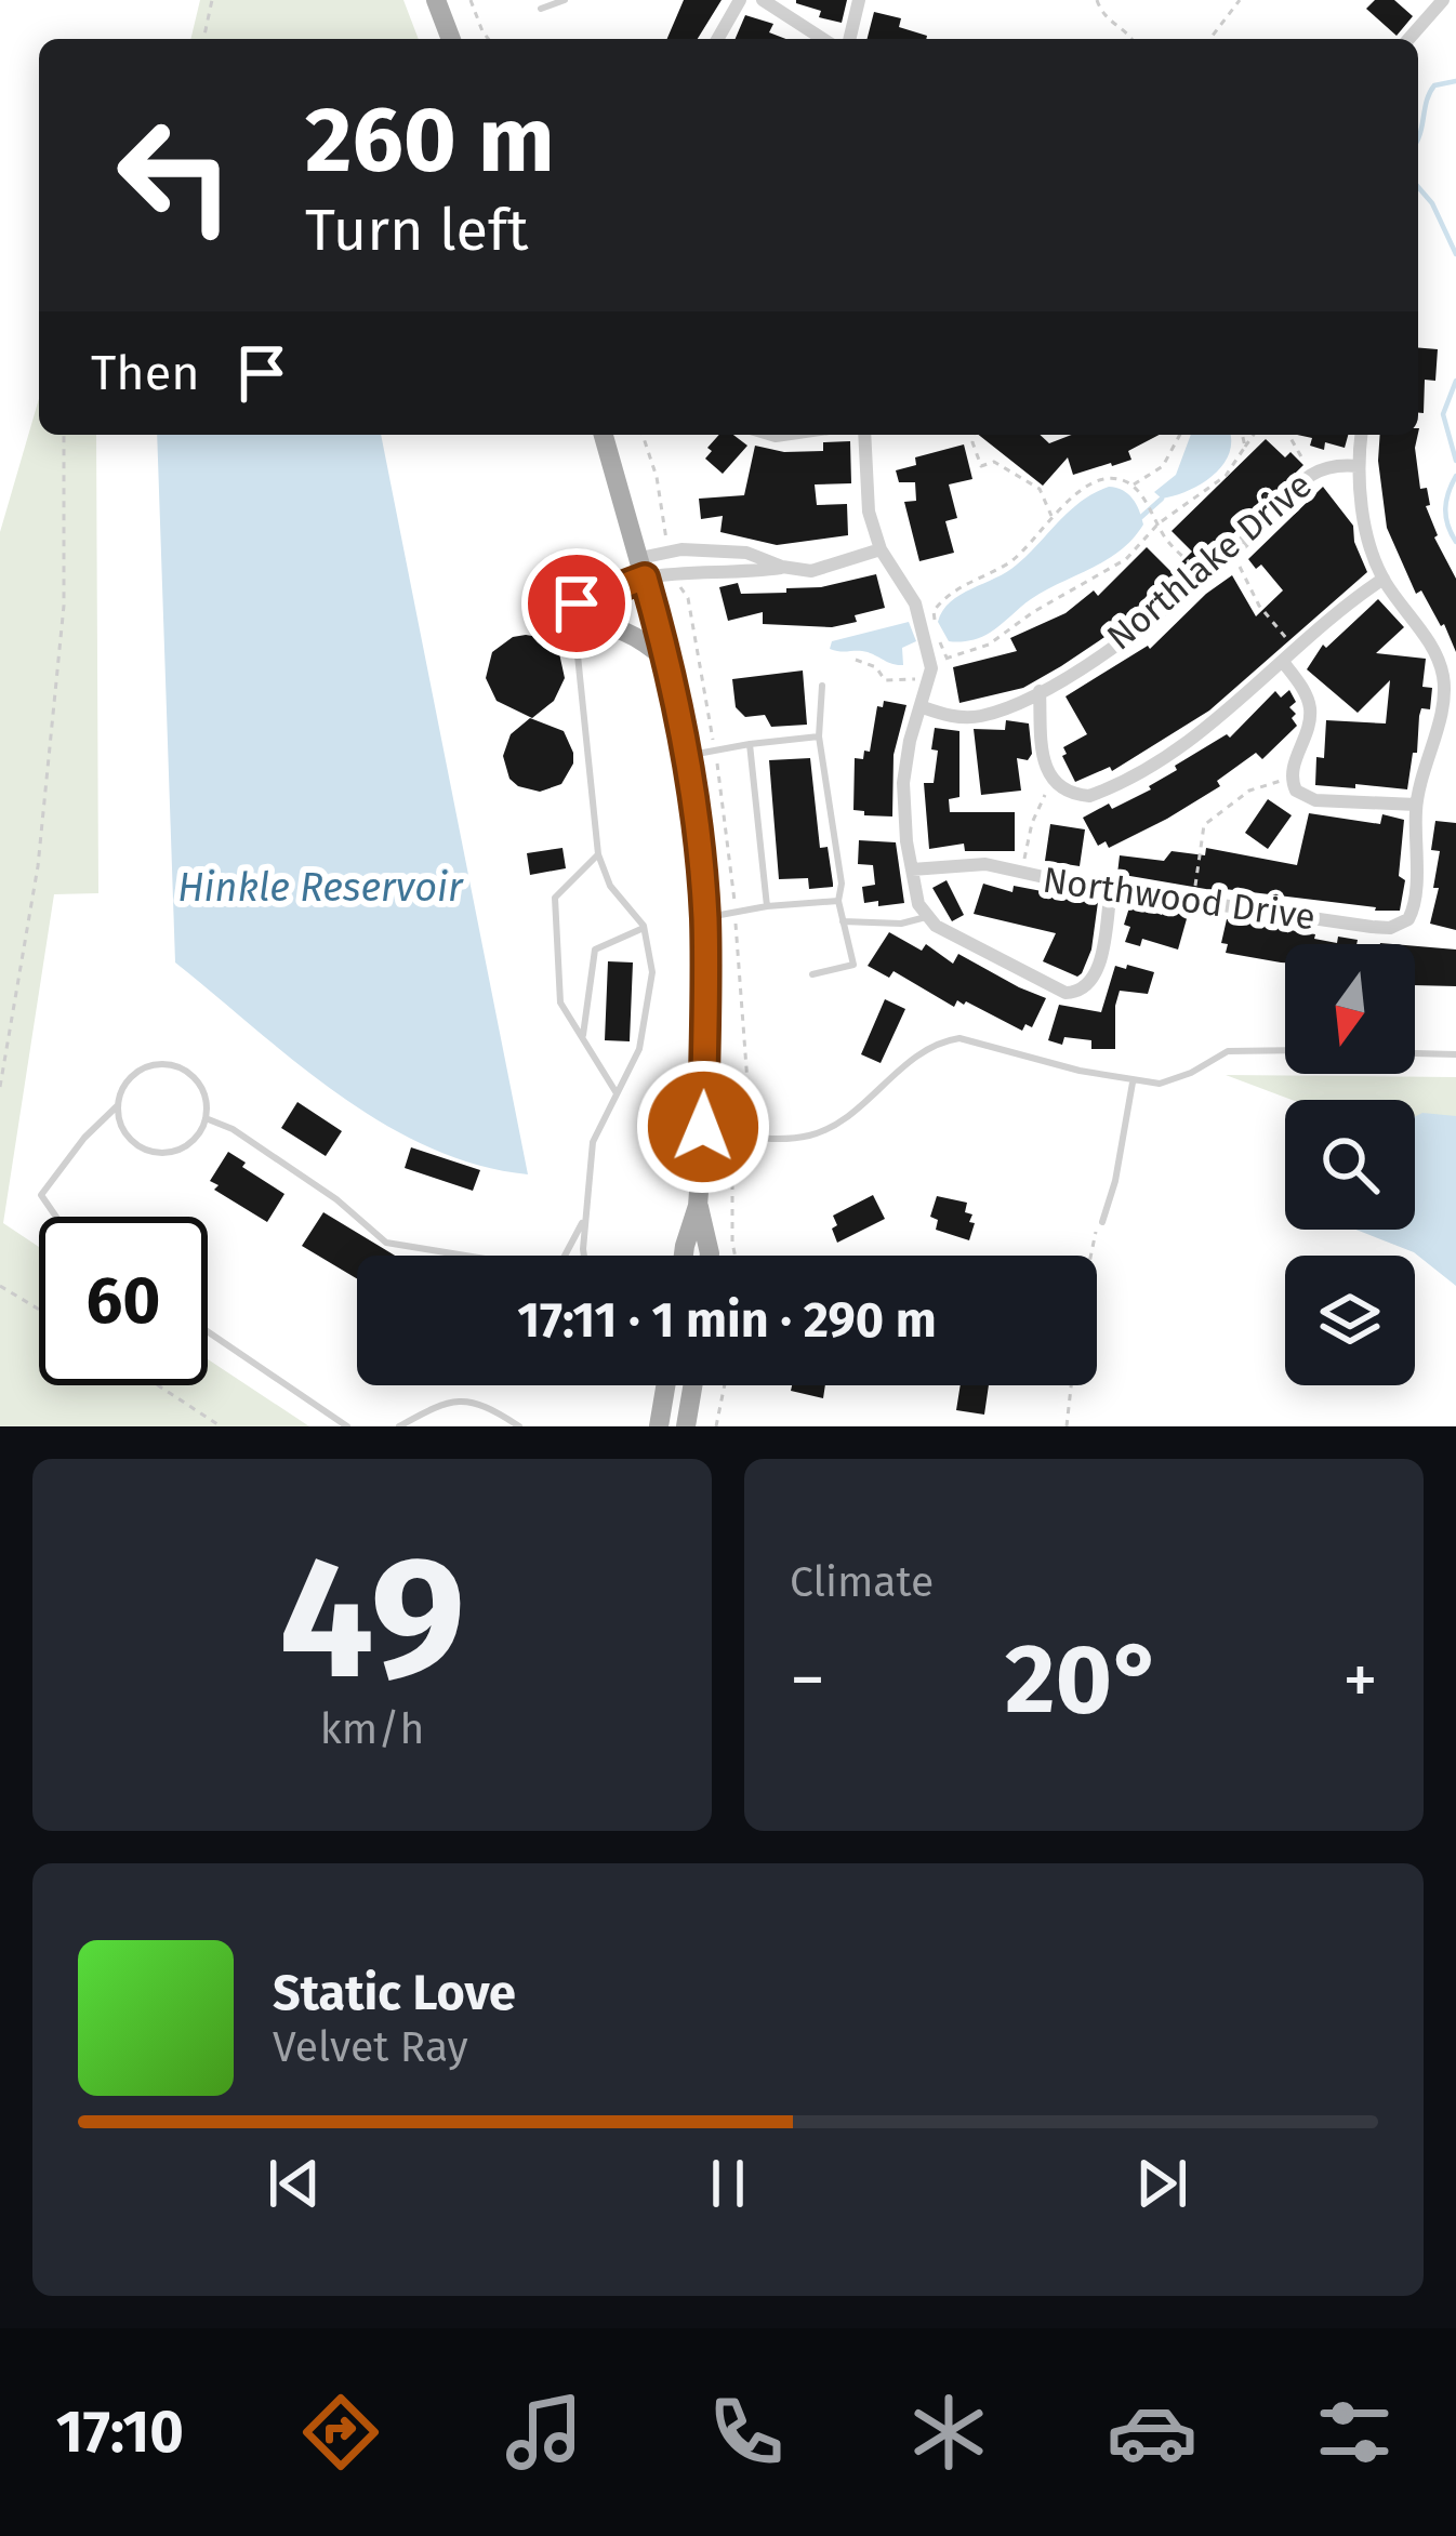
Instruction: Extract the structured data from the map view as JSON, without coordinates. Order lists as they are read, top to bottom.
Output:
{
  "streets": {
    "street": ["Northlake Drive", "Northwood Drive"]
  },
  "water": ["Hinkle Reservoir"],
  "north": "bottom",
  "page": {
    "turn": ["260 m", "Turn left"],
    "then": "Then",
    "limit": "60",
    "trip": "17:11 · 1 min · 290 m",
    "tile": [
      ["49", "km/h"],
      "Climate"
    ],
    "heat": ["−", "20°", "+"],
    "song": ["Static Love", "Velvet Ray"],
    "tabs": "17:10"
  }
}
